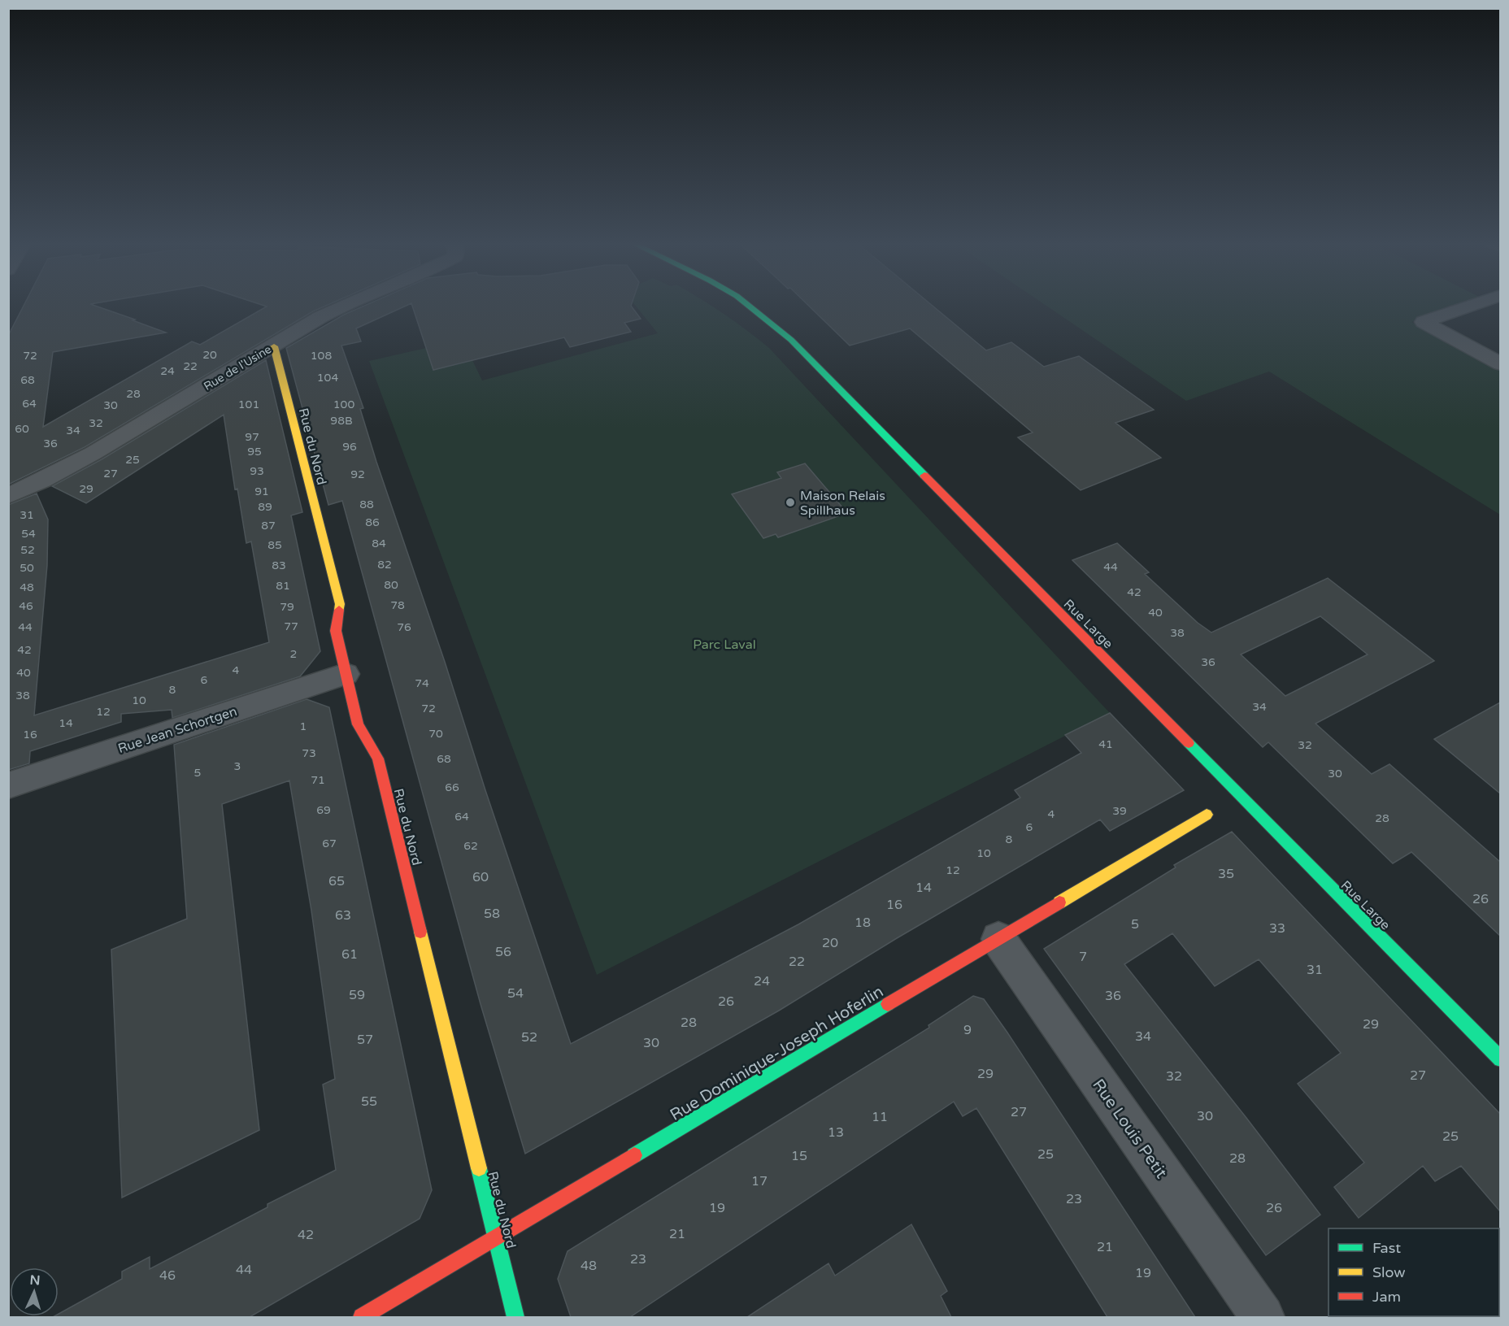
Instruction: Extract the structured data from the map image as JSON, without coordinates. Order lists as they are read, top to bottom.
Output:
{
  "streets": {
    "street": [
      "Rue de l'Usine",
      "Rue du Nord",
      "Rue Large",
      "Rue Jean Schortgen",
      "Rue Dominique-Joseph Hoferlin",
      "Rue Louis Petit"
    ]
  },
  "crossings": [
    ["Rue de l'Usine", "Rue du Nord"],
    ["Rue du Nord", "Rue Jean Schortgen"],
    ["Rue du Nord", "Rue Dominique-Joseph Hoferlin"],
    ["Rue Dominique-Joseph Hoferlin", "Rue Louis Petit"]
  ],
  "parks": ["Parc Laval"],
  "places": ["Maison Relais Spillhaus"],
  "house_numbers": [
    "20",
    "72",
    "108",
    "22",
    "24",
    "104",
    "68",
    "28",
    "64",
    "101",
    "100",
    "30",
    "98B",
    "32",
    "60",
    "34",
    "97",
    "36",
    "96",
    "95",
    "25",
    "93",
    "27",
    "92",
    "29",
    "91",
    "88",
    "89",
    "31",
    "86",
    "87",
    "54",
    "84",
    "85",
    "52",
    "82",
    "83",
    "44",
    "50",
    "80",
    "81",
    "48",
    "42",
    "78",
    "46",
    "79",
    "40",
    "77",
    "44",
    "76",
    "38",
    "42",
    "2",
    "36",
    "4",
    "40",
    "6",
    "74",
    "8",
    "38",
    "10",
    "34",
    "72",
    "12",
    "14",
    "1",
    "70",
    "16",
    "41",
    "32",
    "73",
    "68",
    "3",
    "5",
    "30",
    "71",
    "66",
    "69",
    "39",
    "4",
    "64",
    "28",
    "6",
    "8",
    "67",
    "62",
    "10",
    "12",
    "35",
    "60",
    "65",
    "14",
    "26",
    "16",
    "58",
    "63",
    "18",
    "5",
    "33",
    "20",
    "56",
    "61",
    "7",
    "22",
    "31",
    "24",
    "54",
    "59",
    "36",
    "26",
    "28",
    "29",
    "9",
    "34",
    "52",
    "57",
    "30",
    "29",
    "27",
    "32",
    "55",
    "27",
    "30",
    "11",
    "13",
    "25",
    "25",
    "15",
    "28",
    "17",
    "23",
    "19",
    "26",
    "21",
    "42",
    "21",
    "23",
    "48",
    "44",
    "19",
    "46"
  ],
  "legend": ["Fast", "Slow", "Jam"],
  "north": "top"
}
